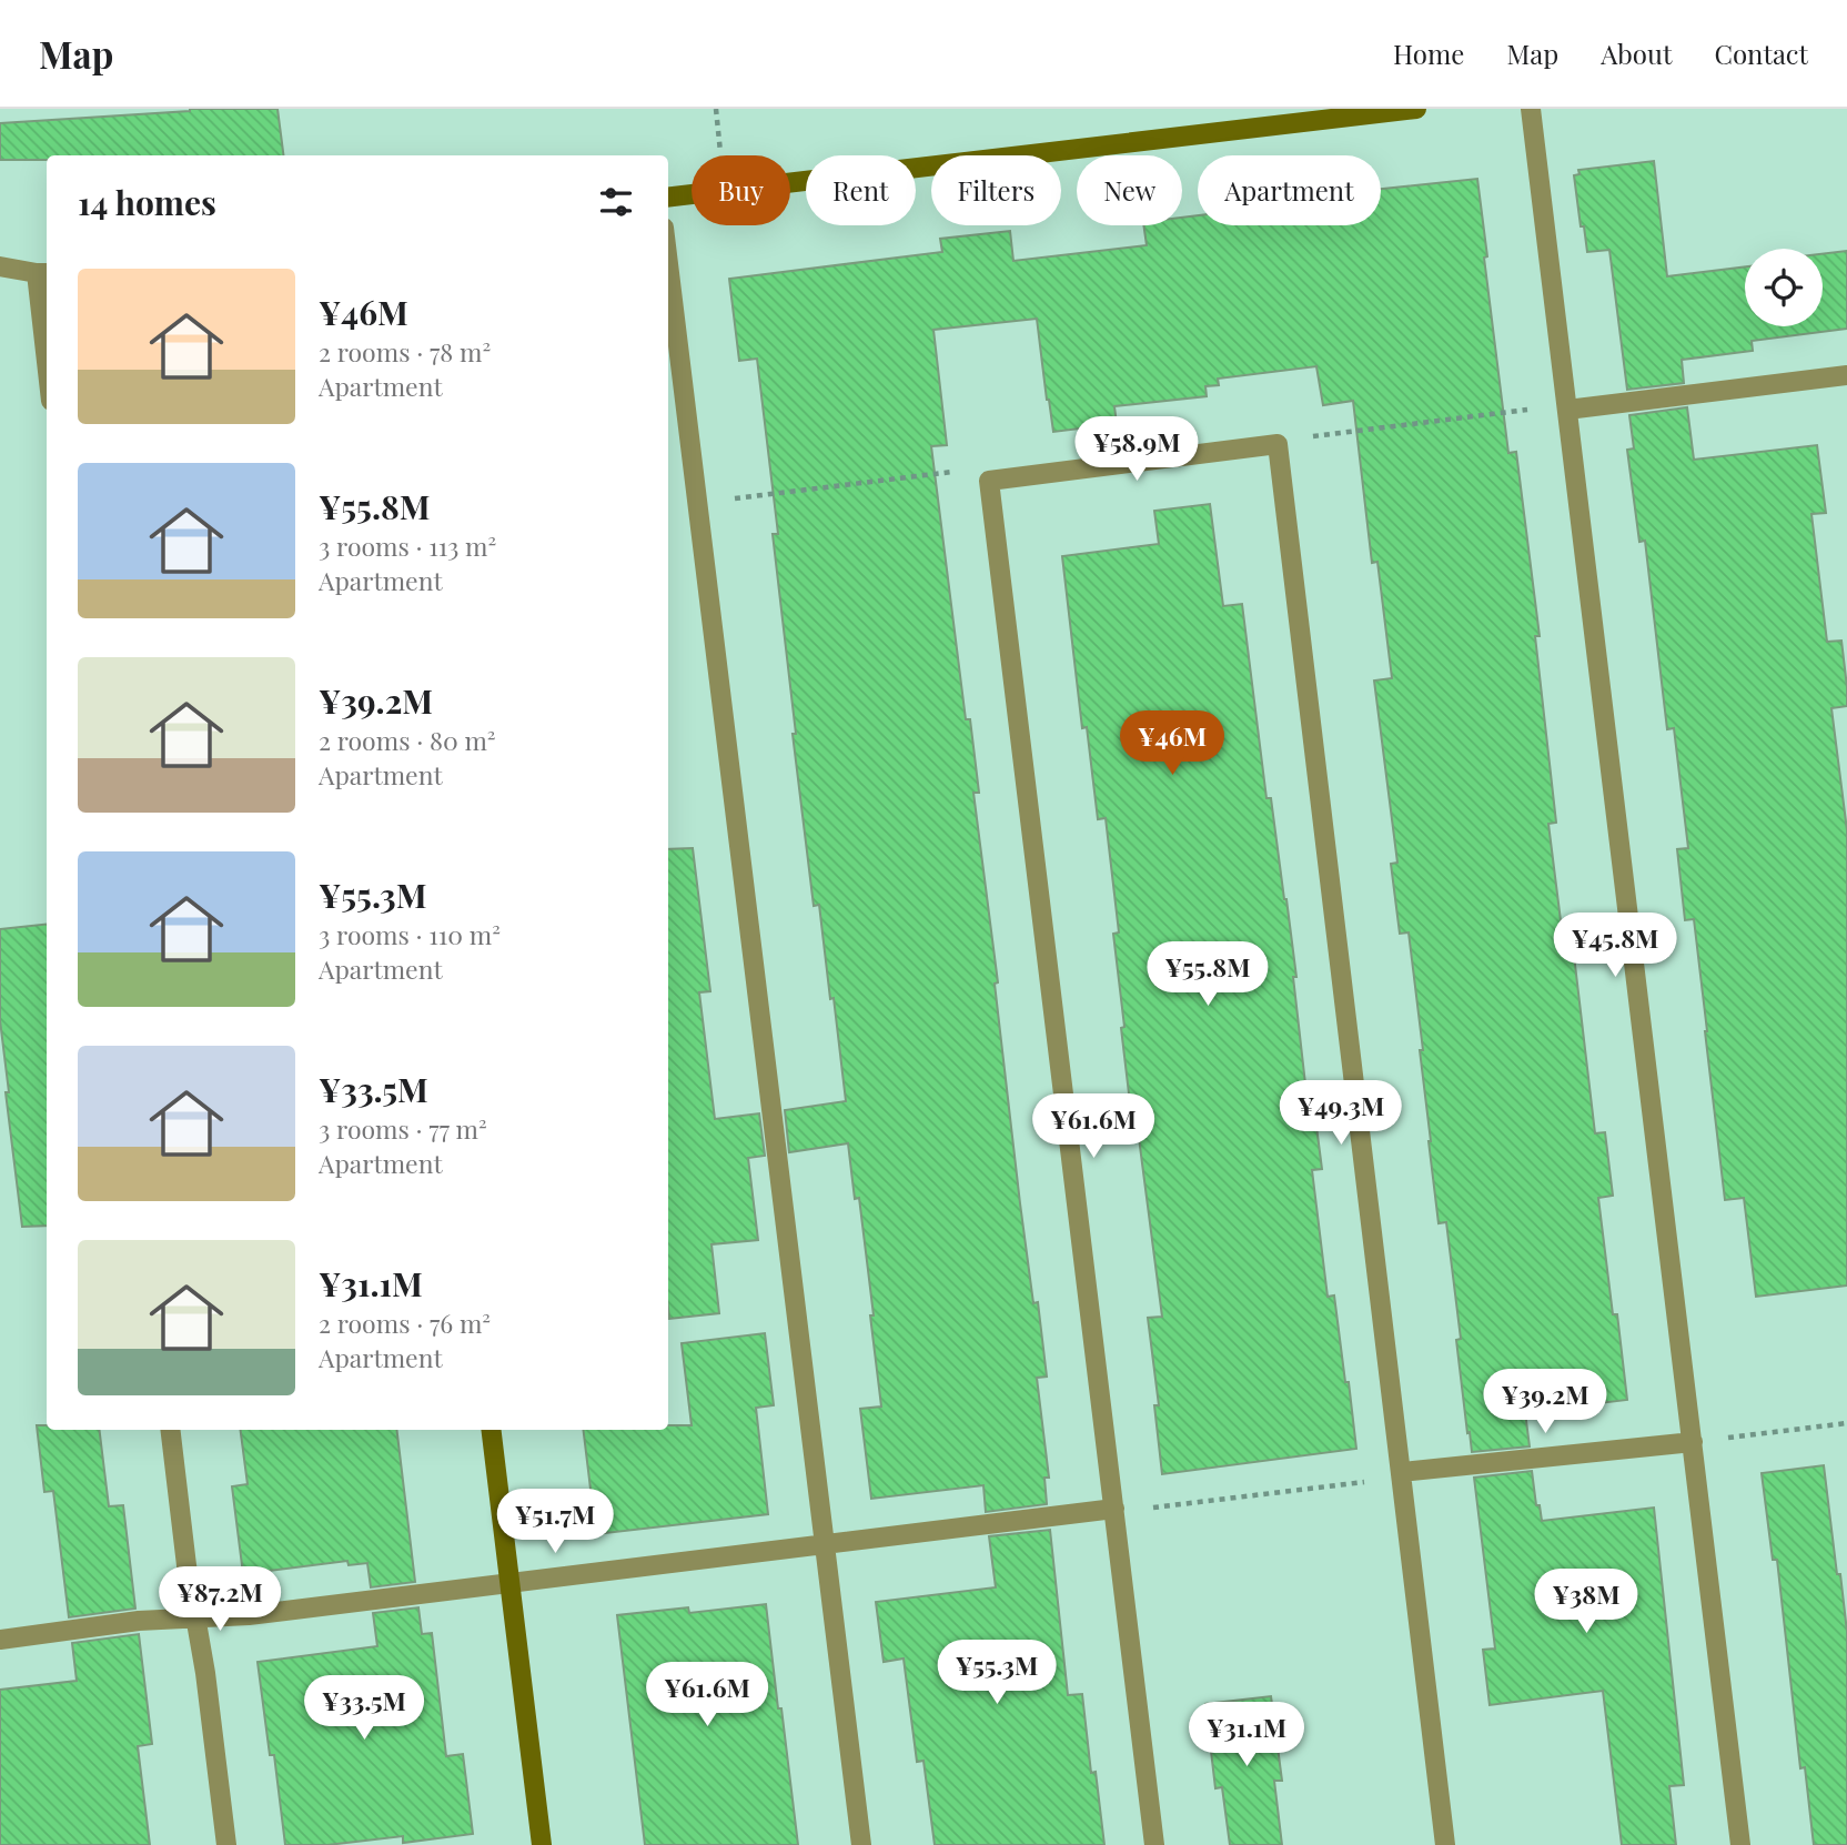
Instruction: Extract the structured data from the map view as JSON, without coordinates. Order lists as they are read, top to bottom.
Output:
{
  "page": {
    "header": "Map",
    "nav": [
      "Home",
      "Map",
      "About",
      "Contact"
    ],
    "chip": [
      "Buy",
      "Rent",
      "Filters",
      "New",
      "Apartment"
    ],
    "heading": "14 homes",
    "list": [
      {
        "name": "¥46M",
        "note": "2 rooms · 78 m² · Apartment"
      },
      {
        "name": "¥55.8M",
        "note": "3 rooms · 113 m² · Apartment"
      },
      {
        "name": "¥39.2M",
        "note": "2 rooms · 80 m² · Apartment"
      },
      {
        "name": "¥55.3M",
        "note": "3 rooms · 110 m² · Apartment"
      },
      {
        "name": "¥33.5M",
        "note": "3 rooms · 77 m² · Apartment"
      },
      {
        "name": "¥31.1M",
        "note": "2 rooms · 76 m² · Apartment"
      }
    ],
    "price": [
      "¥58.9M",
      "¥46M",
      "¥45.8M",
      "¥55.8M",
      "¥49.3M",
      "¥61.6M",
      "¥39.2M",
      "¥51.7M",
      "¥87.2M",
      "¥38M",
      "¥55.3M",
      "¥61.6M",
      "¥33.5M",
      "¥31.1M"
    ]
  }
}
